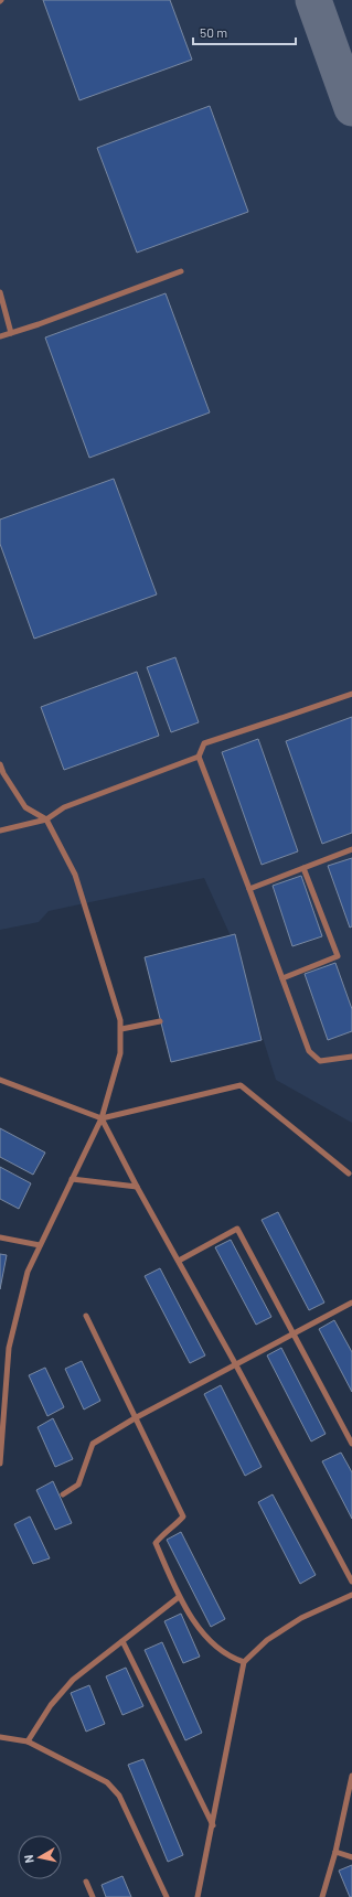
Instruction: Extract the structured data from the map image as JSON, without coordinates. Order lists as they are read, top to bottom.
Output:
{
  "scale_bar": "50 m",
  "north": "left"
}
